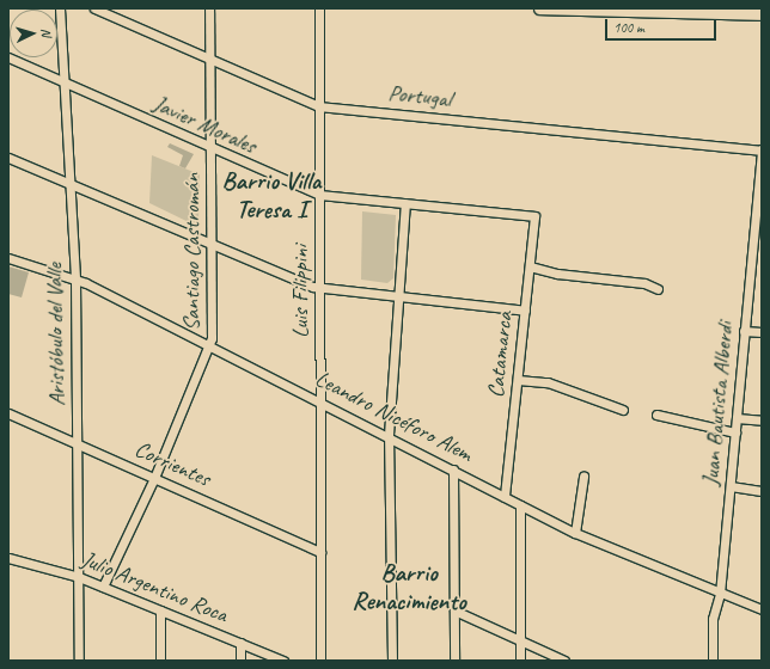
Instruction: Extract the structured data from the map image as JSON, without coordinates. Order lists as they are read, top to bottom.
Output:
{
  "streets": {
    "street": [
      "Portugal",
      "Javier Morales",
      "Santiago Castromán",
      "Luis Filippini",
      "Aristóbulo del Valle",
      "Catamarca",
      "Juan Bautista Alberdi",
      "Leandro Nicéforo Alem",
      "Corrientes",
      "Julio Argentino Roca"
    ]
  },
  "crossings": [
    ["Portugal", "Santiago Castromán"],
    ["Portugal", "Luis Filippini"],
    ["Portugal", "Juan Bautista Alberdi"],
    ["Javier Morales", "Santiago Castromán"],
    ["Javier Morales", "Luis Filippini"],
    ["Javier Morales", "Aristóbulo del Valle"],
    ["Javier Morales", "Catamarca"],
    ["Santiago Castromán", "Leandro Nicéforo Alem"],
    ["Santiago Castromán", "Corrientes"],
    ["Santiago Castromán", "Julio Argentino Roca"],
    ["Luis Filippini", "Leandro Nicéforo Alem"],
    ["Luis Filippini", "Corrientes"],
    ["Aristóbulo del Valle", "Leandro Nicéforo Alem"],
    ["Aristóbulo del Valle", "Corrientes"],
    ["Aristóbulo del Valle", "Julio Argentino Roca"],
    ["Catamarca", "Leandro Nicéforo Alem"],
    ["Juan Bautista Alberdi", "Leandro Nicéforo Alem"]
  ],
  "districts": ["Barrio Villa Teresa I", "Barrio Renacimiento"],
  "scale_bar": "100 m",
  "north": "right"
}
